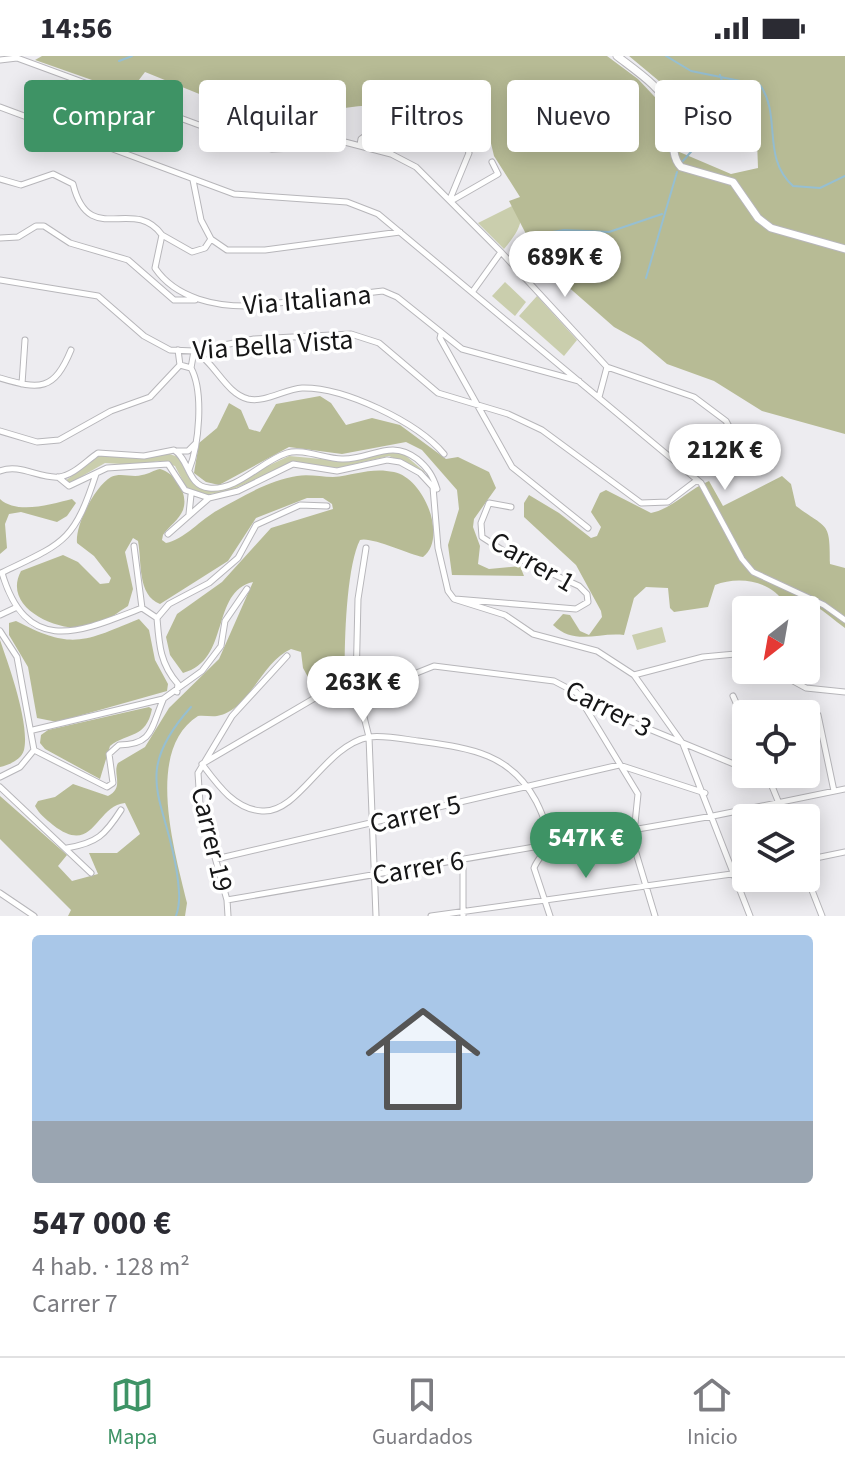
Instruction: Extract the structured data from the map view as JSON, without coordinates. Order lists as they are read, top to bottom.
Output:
{
  "streets": {
    "street": [
      "Via Italiana",
      "Via Bella Vista",
      "Carrer 1",
      "Carrer 3",
      "Carrer 5",
      "Carrer 19",
      "Carrer 6"
    ]
  },
  "crossings": [
    ["Carrer 3", "Carrer 19"],
    ["Carrer 5", "Carrer 19"],
    ["Carrer 19", "Carrer 6"]
  ],
  "north": "bottom left",
  "page": {
    "status": "14:56",
    "chip": [
      "Comprar",
      "Alquilar",
      "Filtros",
      "Nuevo",
      "Piso"
    ],
    "price": [
      "689K €",
      "212K €",
      "263K €",
      "547K €"
    ],
    "list": [
      {
        "name": "547 000 €",
        "note": "4 hab. · 128 m² · Carrer 7"
      }
    ],
    "tabs": ["Mapa", "Guardados", "Inicio"]
  }
}
